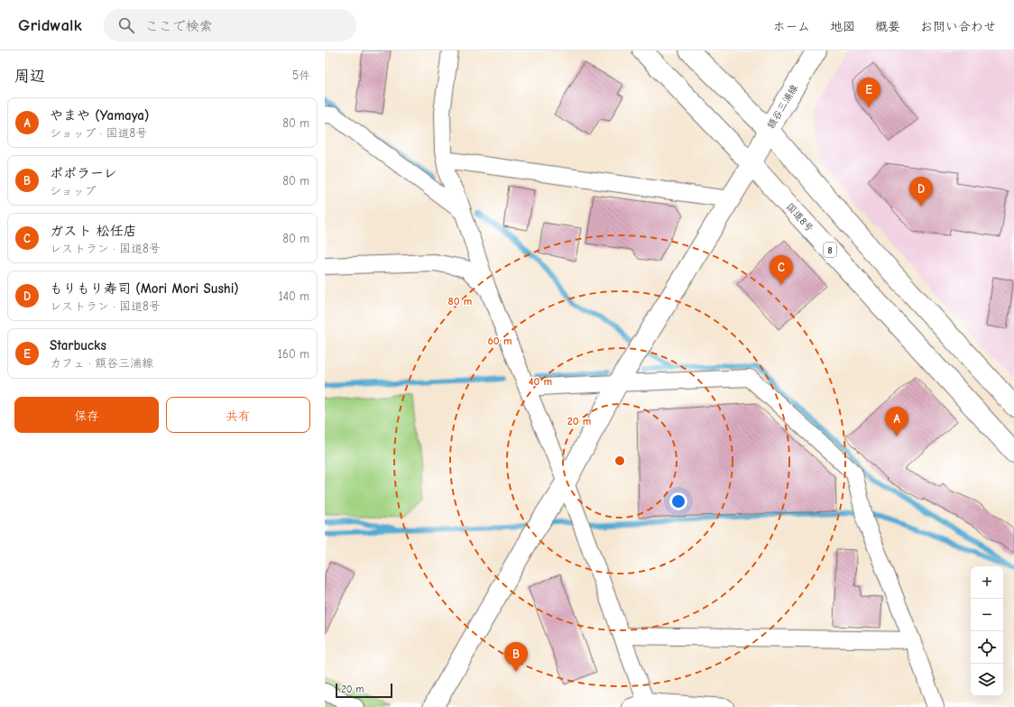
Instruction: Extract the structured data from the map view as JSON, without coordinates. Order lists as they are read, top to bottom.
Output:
{
  "streets": {
    "main road": ["額谷三浦線", "国道8号", "8"]
  },
  "crossings": [
    ["額谷三浦線", "国道8号"]
  ],
  "scale_bar": "20 m",
  "page": {
    "header": "Gridwalk",
    "search": "ここで検索",
    "nav": [
      "ホーム",
      "地図",
      "概要",
      "お問い合わせ"
    ],
    "heading": ["周辺", "5件"],
    "pins": [
      "E",
      "D",
      "C",
      "A",
      "B"
    ],
    "list": [
      {
        "mark": "A",
        "name": "やまや (Yamaya)",
        "note": "ショップ · 国道8号",
        "value": "80 m"
      },
      {
        "mark": "B",
        "name": "ポポラーレ",
        "note": "ショップ",
        "value": "80 m"
      },
      {
        "mark": "C",
        "name": "ガスト 松任店",
        "note": "レストラン · 国道8号",
        "value": "80 m"
      },
      {
        "mark": "D",
        "name": "もりもり寿司 (Mori Mori Sushi)",
        "note": "レストラン · 国道8号",
        "value": "140 m"
      },
      {
        "mark": "E",
        "name": "Starbucks",
        "note": "カフェ · 額谷三浦線",
        "value": "160 m"
      }
    ],
    "buttons": ["保存", "共有"],
    "map_buttons": ["+", "−"],
    "scale": "20 m"
  },
  "rings": [
    "80 m",
    "60 m",
    "40 m",
    "20 m"
  ]
}
